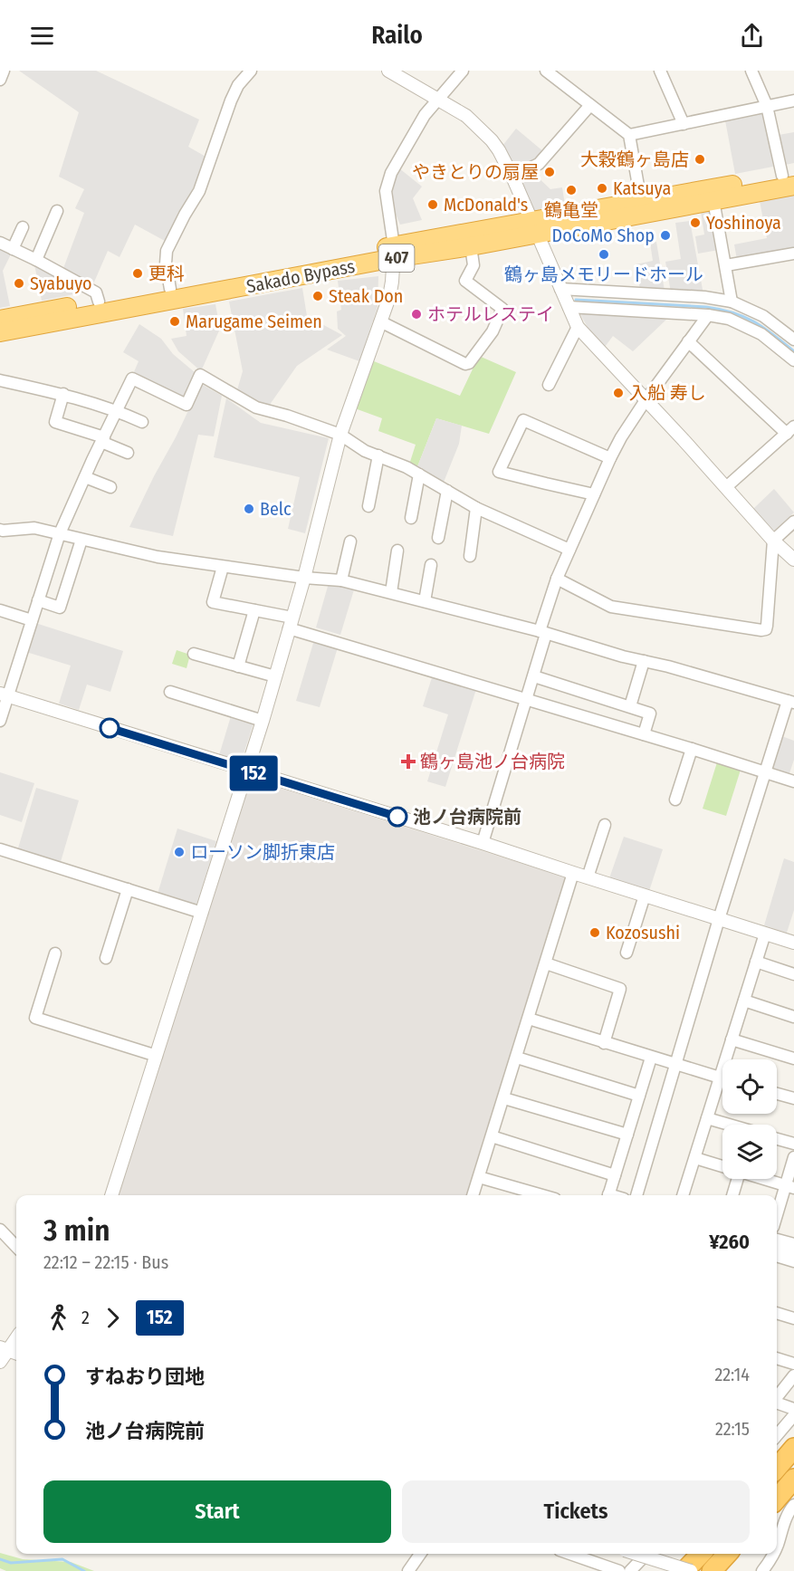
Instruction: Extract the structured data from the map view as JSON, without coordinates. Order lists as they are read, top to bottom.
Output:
{
  "streets": {
    "highway": ["407", "Sakado Bypass"]
  },
  "places": {
    "other": [
      "大穀鶴ヶ島店",
      "やきとりの扇屋",
      "Katsuya",
      "鶴亀堂",
      "McDonald's",
      "Yoshinoya",
      "DoCoMo Shop",
      "鶴ヶ島メモリードホール",
      "更科",
      "Syabuyo",
      "Steak Don",
      "ホテルレステイ",
      "Marugame Seimen",
      "入船 寿し",
      "Belc",
      "池ノ台病院前",
      "ローソン脚折東店",
      "Kozosushi"
    ],
    "health": ["鶴ヶ島池ノ台病院"]
  },
  "lines": ["bus line 152"],
  "page": {
    "header": "Railo",
    "on_map": "152",
    "heading": ["3 min", "22:12 – 22:15 · Bus", "¥260"],
    "legs": ["2", "152"],
    "list": [
      {
        "name": "すねおり団地",
        "value": "22:14"
      },
      {
        "name": "池ノ台病院前",
        "value": "22:15"
      }
    ],
    "buttons": ["Start", "Tickets"]
  }
}
